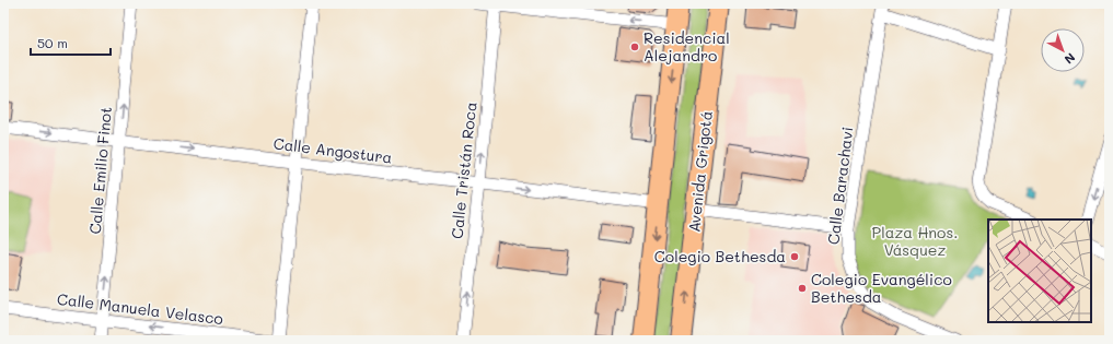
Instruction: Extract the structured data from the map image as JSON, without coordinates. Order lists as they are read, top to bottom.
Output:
{
  "streets": {
    "main road": ["Avenida Grigotá"],
    "street": [
      "Calle Angostura",
      "Calle Emilio Finot",
      "Calle Tristán Roca",
      "Calle Barachavi",
      "Calle Manuela Velasco"
    ]
  },
  "crossings": [
    ["Calle Angostura", "Calle Emilio Finot"],
    ["Calle Angostura", "Calle Tristán Roca"],
    ["Calle Emilio Finot", "Calle Manuela Velasco"]
  ],
  "one_way": [
    "Calle Angostura",
    "Calle Emilio Finot",
    "Calle Tristán Roca",
    "Calle Manuela Velasco"
  ],
  "parks": ["Plaza Hnos. Vásquez"],
  "places": ["Residencial Alejandro", "Colegio Bethesda", "Colegio Evangélico Bethesda"],
  "scale_bar": "50 m",
  "north": "bottom right"
}
